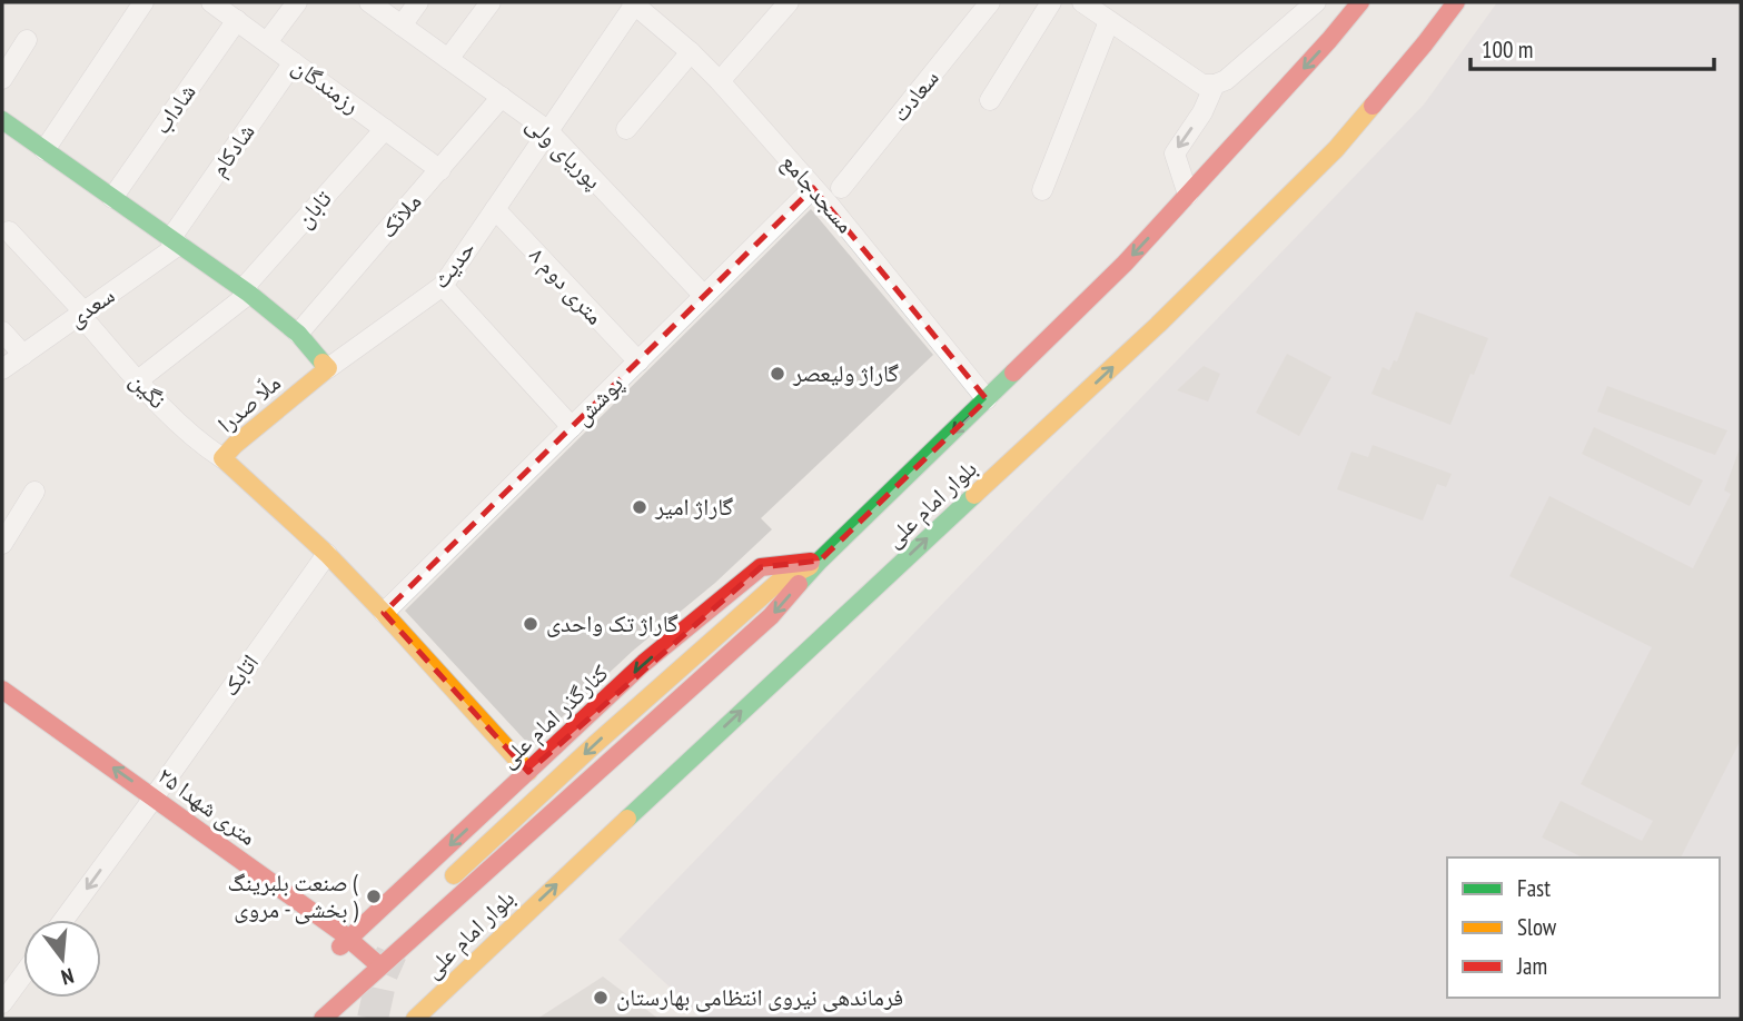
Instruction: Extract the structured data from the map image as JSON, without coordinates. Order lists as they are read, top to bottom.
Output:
{
  "streets": {
    "main road": [
      "ملّا صدرا",
      "بلوار امام علی",
      "کنارگذر امام علی",
      "۲۵ متری شهدا"
    ],
    "street": [
      "رزمندگان",
      "سعادت",
      "شاداب",
      "شادکام",
      "پوریای ولی",
      "مسجدجامع",
      "تابان",
      "ملائک",
      "حدیث",
      "۸ متری دوم",
      "سعدی",
      "نگین",
      "پوشش",
      "اتابک"
    ]
  },
  "crossings": [
    ["رزمندگان", "شاداب"],
    ["رزمندگان", "شادکام"],
    ["رزمندگان", "تابان"],
    ["رزمندگان", "ملائک"],
    ["شادکام", "سعدی"],
    ["پوریای ولی", "ملائک"],
    ["پوریای ولی", "حدیث"],
    ["پوریای ولی", "پوشش"],
    ["مسجدجامع", "حدیث"],
    ["مسجدجامع", "پوشش"],
    ["مسجدجامع", "بلوار امام علی"],
    ["تابان", "نگین"],
    ["حدیث", "۸ متری دوم"],
    ["حدیث", "ملّا صدرا"],
    ["۸ متری دوم", "پوشش"],
    ["سعدی", "نگین"],
    ["نگین", "ملّا صدرا"],
    ["پوشش", "ملّا صدرا"],
    ["ملّا صدرا", "اتابک"],
    ["ملّا صدرا", "کنارگذر امام علی"],
    ["بلوار امام علی", "کنارگذر امام علی"],
    ["بلوار امام علی", "۲۵ متری شهدا"],
    ["اتابک", "۲۵ متری شهدا"],
    ["کنارگذر امام علی", "۲۵ متری شهدا"]
  ],
  "places": [
    "گاراژ ولیعصر",
    "گاراژ امیر",
    "گاراژ تک واحدی",
    "صنعت بلبرینگ ( بخشی - مروی )",
    "فرماندهی نیروی انتظامی بهارستان"
  ],
  "legend": ["Fast", "Slow", "Jam"],
  "scale_bar": "100 m",
  "north": "bottom"
}
